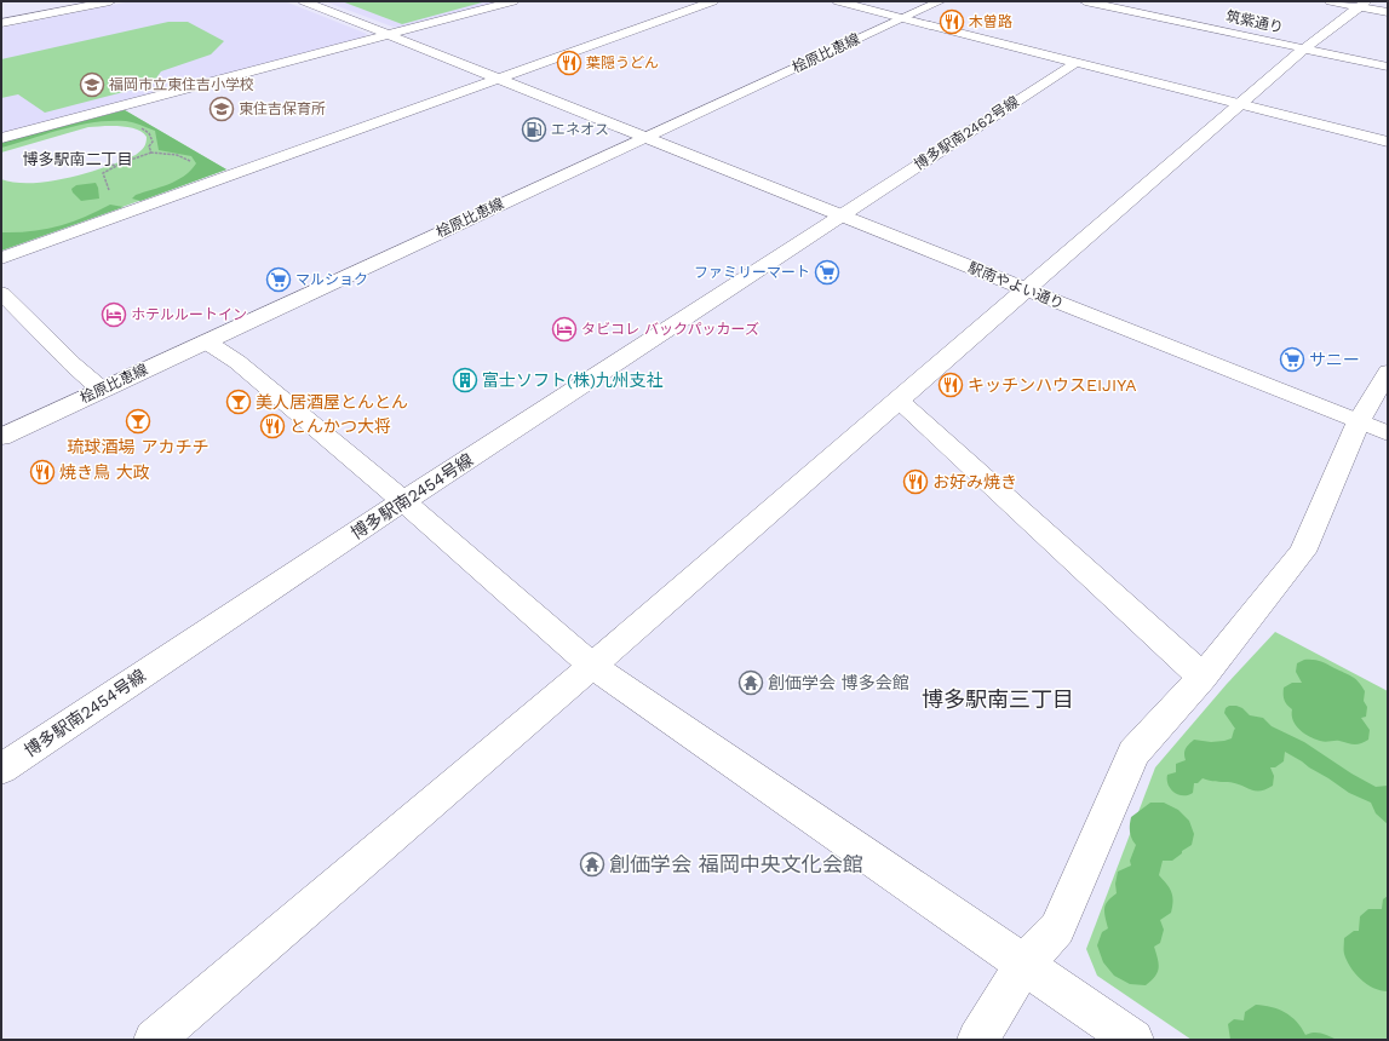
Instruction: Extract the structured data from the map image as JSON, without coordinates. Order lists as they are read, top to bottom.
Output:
{
  "streets": {
    "street": [
      "筑紫通り",
      "桧原比恵線",
      "博多駅南2462号線",
      "駅南やよい通り",
      "博多駅南2454号線"
    ]
  },
  "crossings": [
    ["桧原比恵線", "駅南やよい通り"],
    ["博多駅南2462号線", "駅南やよい通り"],
    ["博多駅南2462号線", "博多駅南2454号線"],
    ["駅南やよい通り", "博多駅南2454号線"]
  ],
  "districts": ["博多駅南二丁目", "博多駅南三丁目"],
  "places": {
    "restaurant": [
      "木曽路",
      "葉隠うどん",
      "キッチンハウスEIJIYA",
      "とんかつ大将",
      "焼き鳥 大政",
      "お好み焼き"
    ],
    "school or university": ["福岡市立東住吉小学校", "東住吉保育所"],
    "fuel station": ["エネオス"],
    "supermarket": ["ファミリーマート", "マルショク", "サニー"],
    "hotel": ["ホテルルートイン", "タビコレ バックパッカーズ"],
    "building": ["富士ソフト(株)九州支社"],
    "bar": ["美人居酒屋とんとん", "琉球酒場 アカチチ"],
    "temple": ["創価学会 博多会館", "創価学会 福岡中央文化会館"]
  }
}
